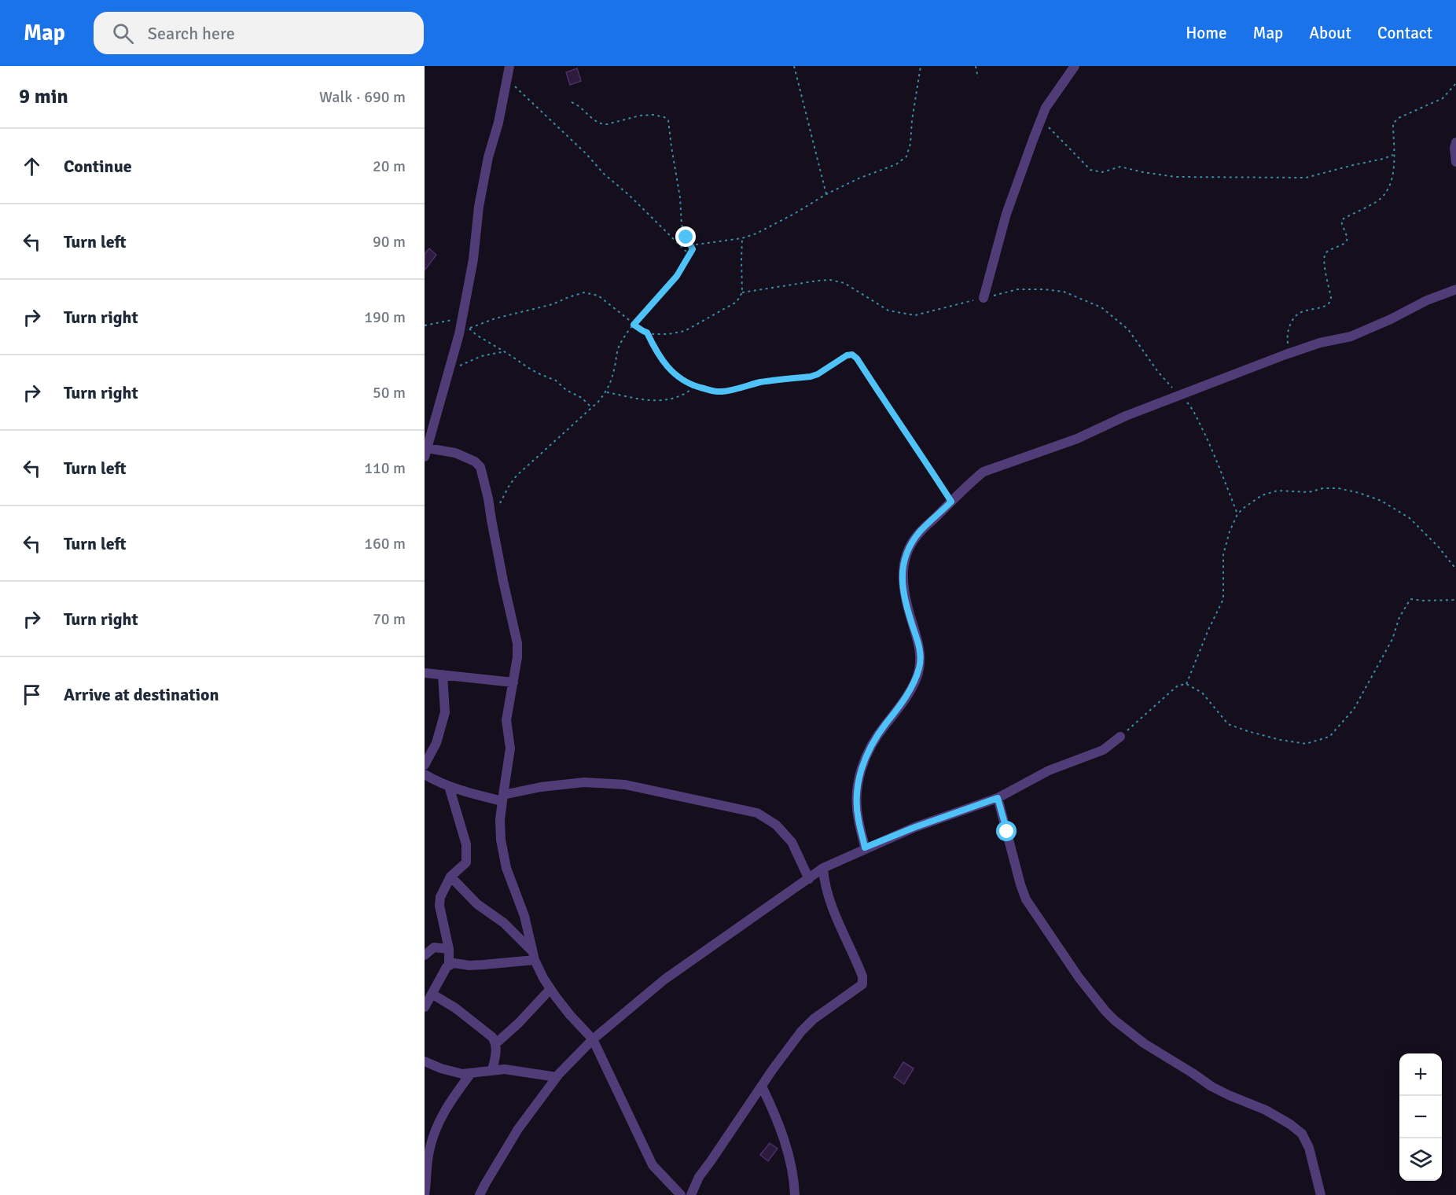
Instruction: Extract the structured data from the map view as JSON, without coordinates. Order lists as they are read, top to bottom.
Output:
{
  "page": {
    "header": "Map",
    "search": "Search here",
    "nav": [
      "Home",
      "Map",
      "About",
      "Contact"
    ],
    "heading": ["9 min", "Walk · 690 m"],
    "list": [
      ["Continue", "20 m"],
      ["Turn left", "90 m"],
      ["Turn right", "190 m"],
      ["Turn right", "50 m"],
      ["Turn left", "110 m"],
      ["Turn left", "160 m"],
      ["Turn right", "70 m"],
      "Arrive at destination"
    ],
    "map_buttons": ["+", "−"]
  }
}
